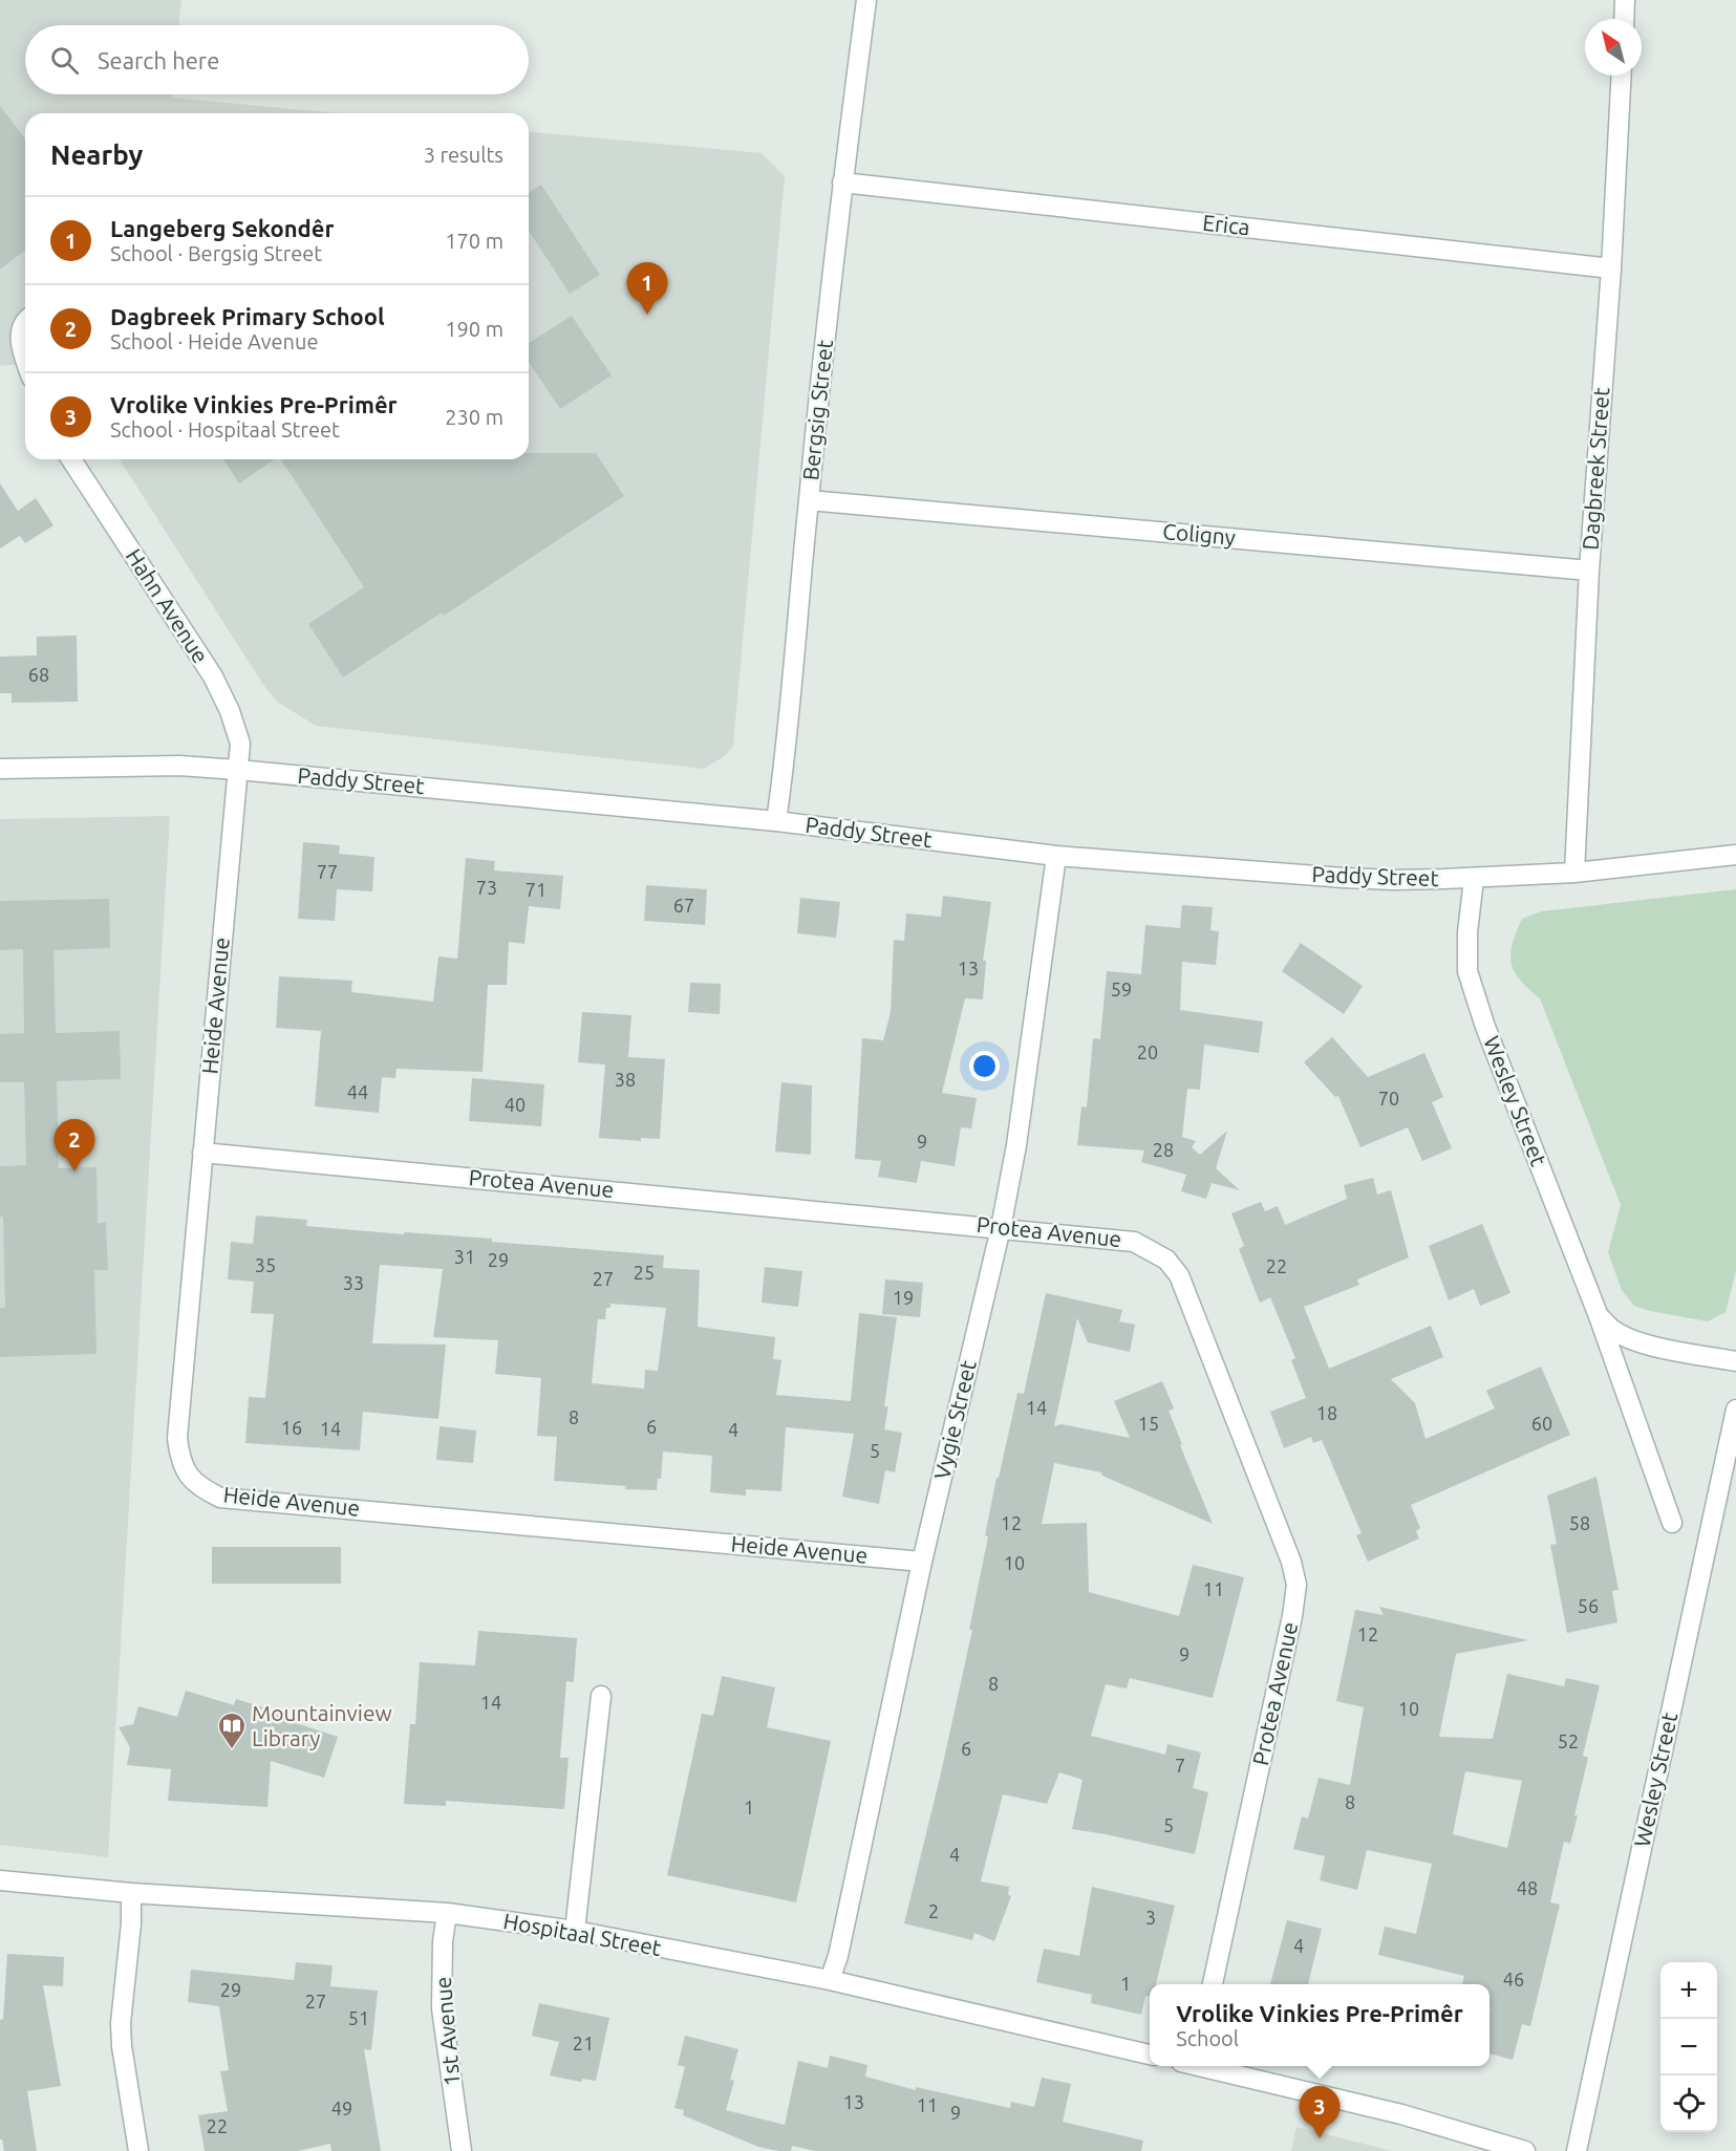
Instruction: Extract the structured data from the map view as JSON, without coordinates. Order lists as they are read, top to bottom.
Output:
{
  "streets": {
    "street": [
      "Erica",
      "Bergsig Street",
      "Dagbreek Street",
      "Coligny",
      "Hahn Avenue",
      "Paddy Street",
      "Heide Avenue",
      "Wesley Street",
      "Protea Avenue",
      "Vygie Street",
      "Hospitaal Street",
      "1st Avenue"
    ]
  },
  "crossings": [
    ["Erica", "Bergsig Street"],
    ["Erica", "Dagbreek Street"],
    ["Bergsig Street", "Coligny"],
    ["Bergsig Street", "Paddy Street"],
    ["Dagbreek Street", "Coligny"],
    ["Dagbreek Street", "Paddy Street"],
    ["Hahn Avenue", "Paddy Street"],
    ["Hahn Avenue", "Heide Avenue"],
    ["Paddy Street", "Heide Avenue"],
    ["Paddy Street", "Wesley Street"],
    ["Paddy Street", "Vygie Street"],
    ["Heide Avenue", "Protea Avenue"],
    ["Heide Avenue", "Vygie Street"],
    ["Protea Avenue", "Vygie Street"],
    ["Vygie Street", "Hospitaal Street"],
    ["Hospitaal Street", "1st Avenue"]
  ],
  "places": {
    "library": ["Mountainview Library"]
  },
  "house_numbers": [
    "68",
    "77",
    "73",
    "71",
    "67",
    "13",
    "59",
    "20",
    "38",
    "44",
    "70",
    "40",
    "9",
    "28",
    "31",
    "29",
    "35",
    "22",
    "25",
    "27",
    "33",
    "19",
    "14",
    "18",
    "8",
    "15",
    "60",
    "6",
    "16",
    "14",
    "4",
    "5",
    "12",
    "58",
    "10",
    "11",
    "56",
    "12",
    "9",
    "8",
    "14",
    "10",
    "52",
    "6",
    "7",
    "8",
    "1",
    "5",
    "4",
    "48",
    "2",
    "3",
    "4",
    "46",
    "1",
    "29",
    "27",
    "51",
    "21",
    "13",
    "11",
    "49",
    "9",
    "22"
  ],
  "north": "top left",
  "page": {
    "search": "Search here",
    "heading": ["Nearby", "3 results"],
    "list": [
      {
        "mark": "1",
        "name": "Langeberg Sekondêr",
        "note": "School · Bergsig Street",
        "value": "170 m"
      },
      {
        "mark": "2",
        "name": "Dagbreek Primary School",
        "note": "School · Heide Avenue",
        "value": "190 m"
      },
      {
        "mark": "3",
        "name": "Vrolike Vinkies Pre-Primêr",
        "note": "School · Hospitaal Street",
        "value": "230 m"
      }
    ],
    "pins": ["1", "2", "3"],
    "map_buttons": ["+", "−"],
    "popup": ["Vrolike Vinkies Pre-Primêr", "School"]
  }
}
